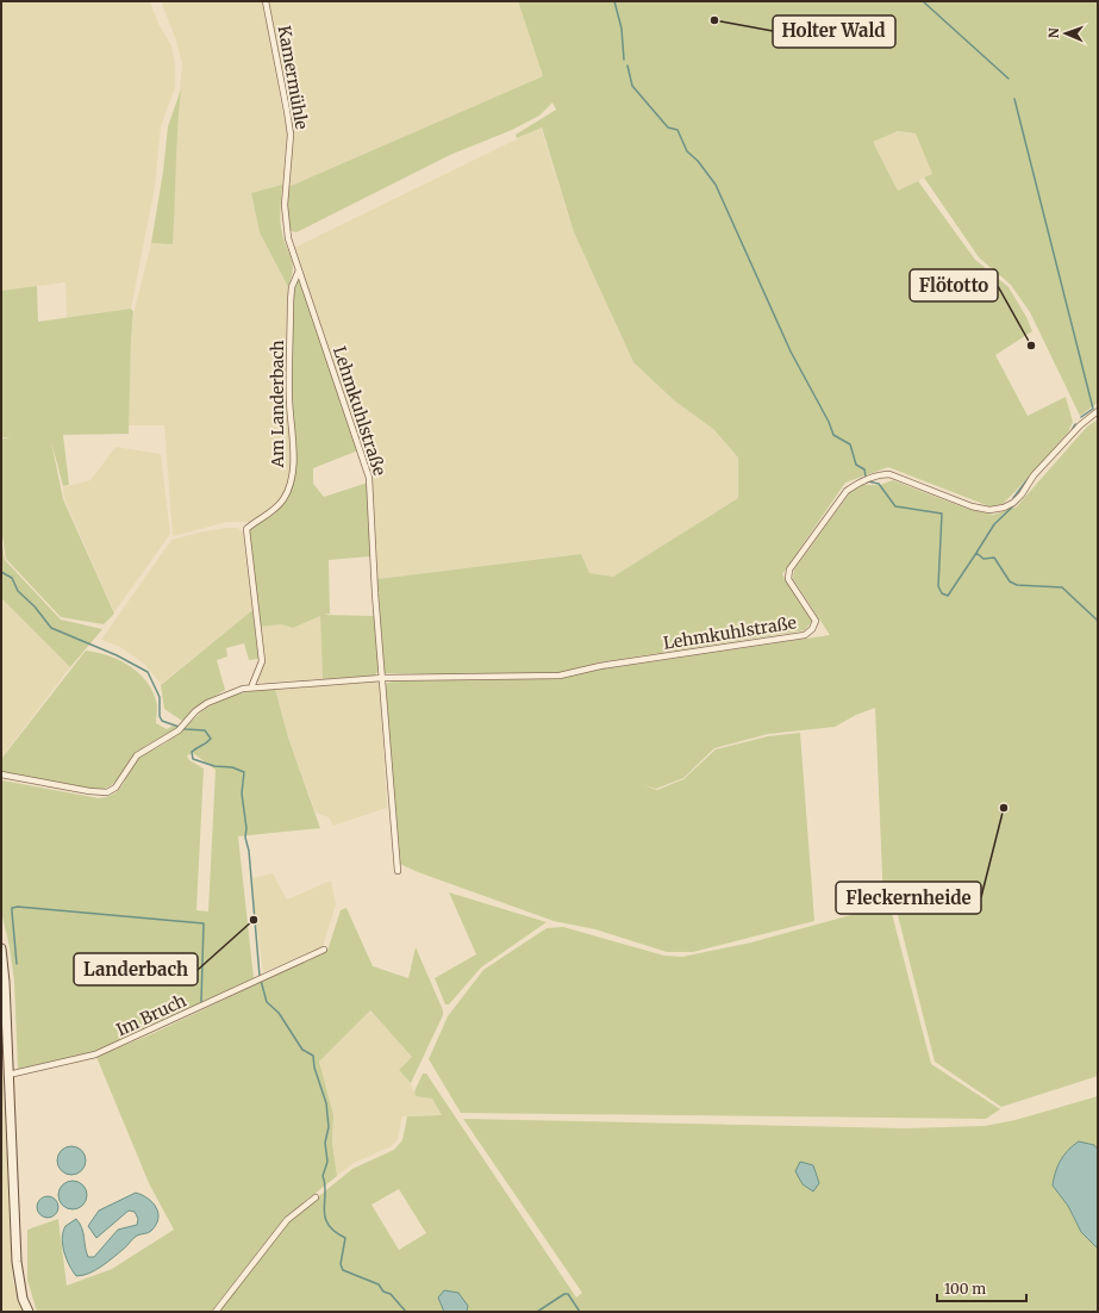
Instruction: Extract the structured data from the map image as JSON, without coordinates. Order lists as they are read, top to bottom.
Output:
{
  "streets": {
    "street": [
      "Kamermühle",
      "Am Landerbach",
      "Lehmkuhlstraße",
      "Im Bruch"
    ]
  },
  "crossings": [
    ["Kamermühle", "Am Landerbach"],
    ["Kamermühle", "Lehmkuhlstraße"],
    ["Am Landerbach", "Lehmkuhlstraße"]
  ],
  "places": [
    "Holter Wald",
    "Flötotto",
    "Fleckernheide",
    "Landerbach"
  ],
  "scale_bar": "100 m",
  "north": "left"
}
